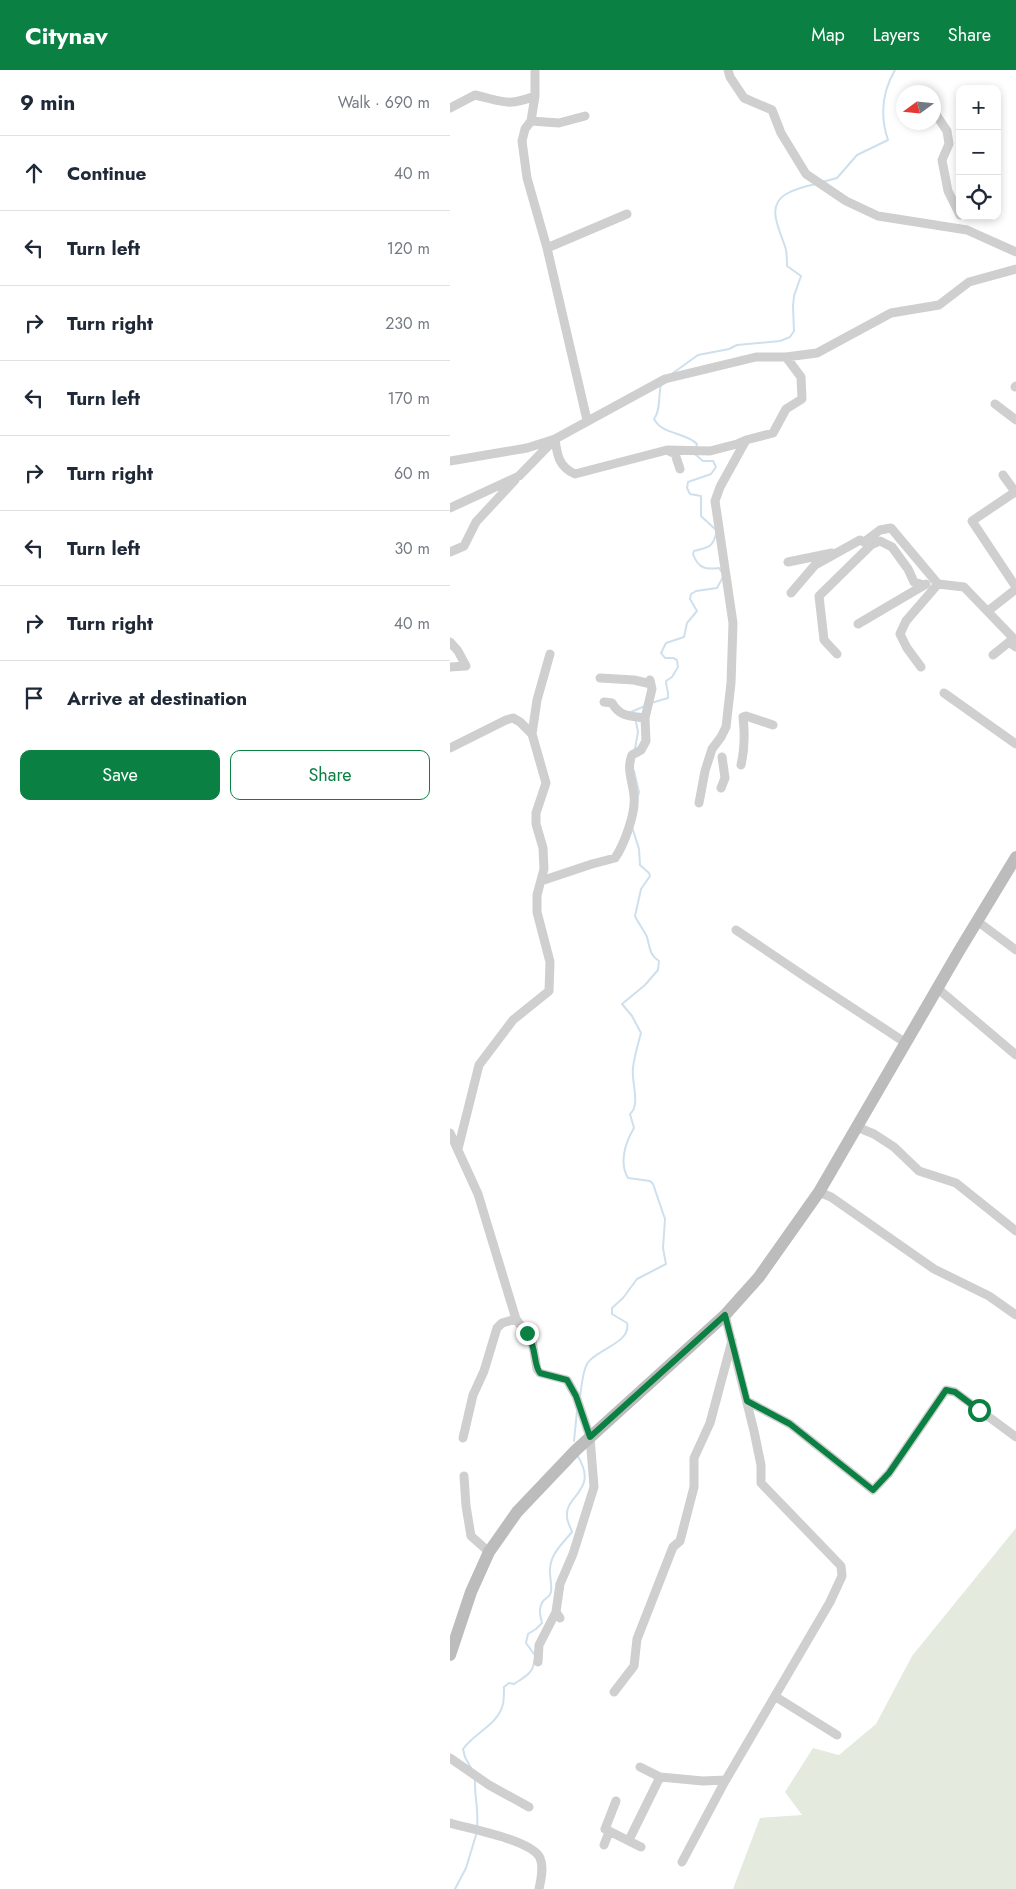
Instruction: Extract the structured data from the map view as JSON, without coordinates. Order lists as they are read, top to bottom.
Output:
{
  "north": "left",
  "page": {
    "header": "Citynav",
    "nav": ["Map", "Layers", "Share"],
    "heading": ["9 min", "Walk · 690 m"],
    "map_buttons": ["+", "−"],
    "list": [
      ["Continue", "40 m"],
      ["Turn left", "120 m"],
      ["Turn right", "230 m"],
      ["Turn left", "170 m"],
      ["Turn right", "60 m"],
      ["Turn left", "30 m"],
      ["Turn right", "40 m"],
      "Arrive at destination"
    ],
    "buttons": ["Save", "Share"]
  }
}
